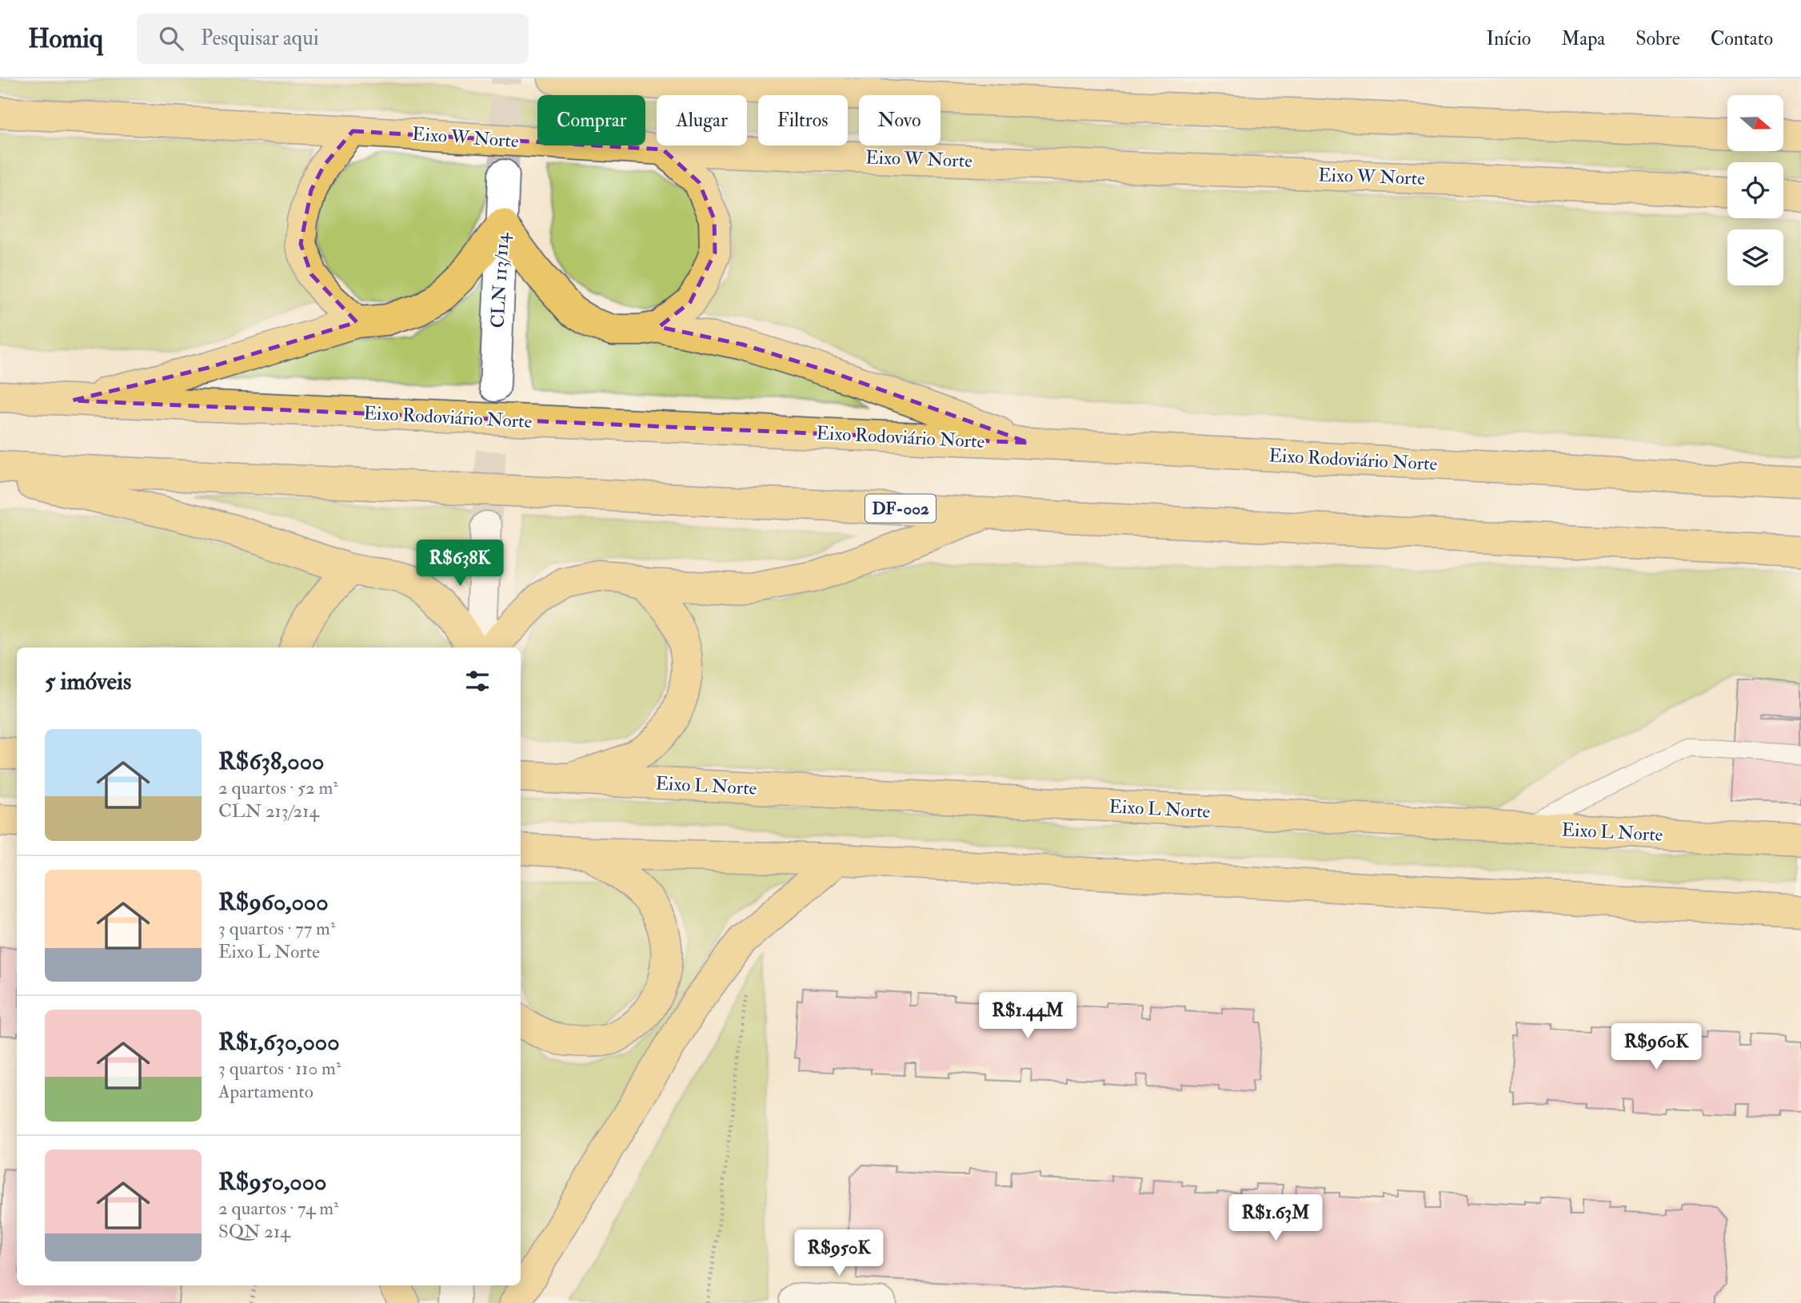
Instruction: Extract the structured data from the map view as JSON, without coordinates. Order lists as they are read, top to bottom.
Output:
{
  "streets": {
    "main road": [
      "Eixo W Norte",
      "Eixo Rodoviário Norte",
      "DF-002",
      "Eixo L Norte"
    ],
    "street": ["CLN 113/114"]
  },
  "north": "right",
  "page": {
    "header": "Homiq",
    "search": "Pesquisar aqui",
    "nav": [
      "Início",
      "Mapa",
      "Sobre",
      "Contato"
    ],
    "chip": [
      "Comprar",
      "Alugar",
      "Filtros",
      "Novo"
    ],
    "price": [
      "R$638K",
      "R$1.44M",
      "R$960K",
      "R$1.63M",
      "R$950K"
    ],
    "heading": "5 imóveis",
    "list": [
      {
        "name": "R$638,000",
        "note": "2 quartos · 52 m² · CLN 213/214"
      },
      {
        "name": "R$960,000",
        "note": "3 quartos · 77 m² · Eixo L Norte"
      },
      {
        "name": "R$1,630,000",
        "note": "3 quartos · 110 m² · Apartamento"
      },
      {
        "name": "R$950,000",
        "note": "2 quartos · 74 m² · SQN 214"
      }
    ]
  }
}
